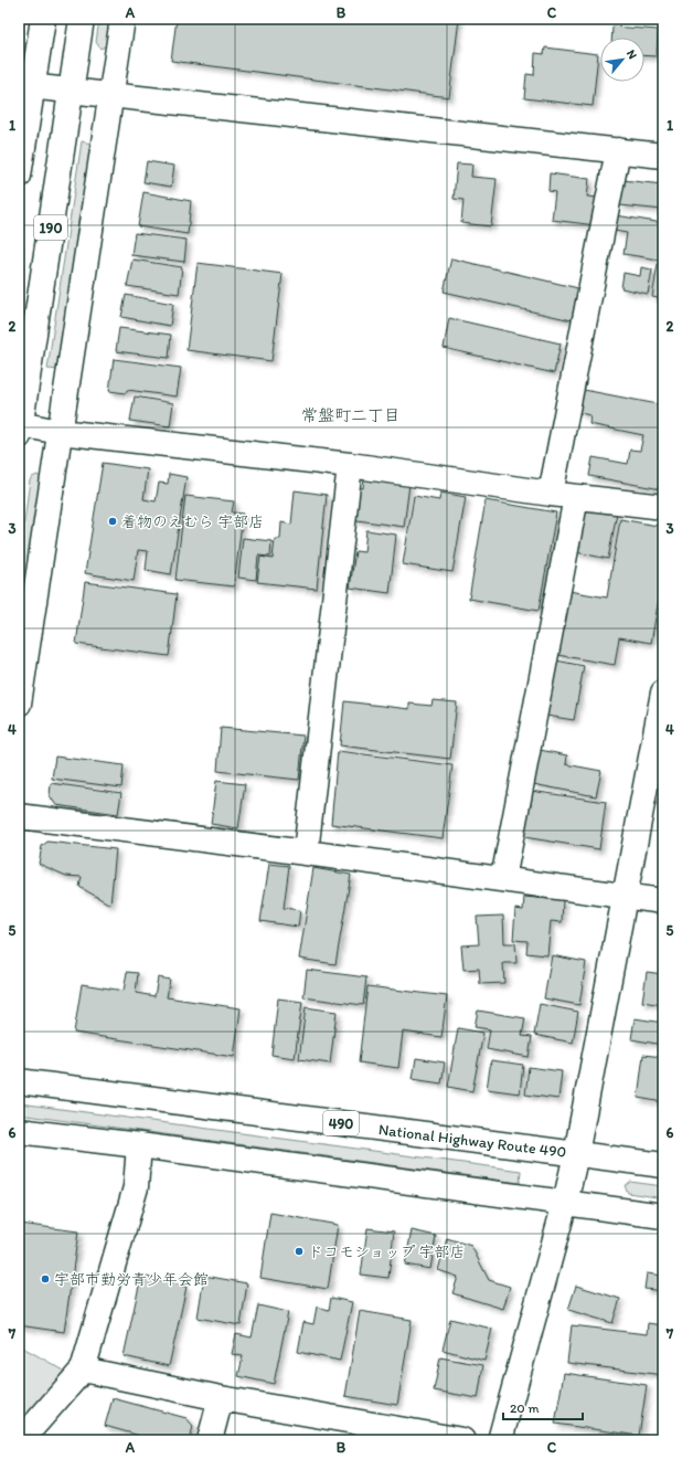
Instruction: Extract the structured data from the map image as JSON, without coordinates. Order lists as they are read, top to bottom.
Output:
{
  "streets": {
    "main road": ["190", "490", "National Highway Route 490"]
  },
  "districts": ["常盤町二丁目"],
  "places": ["着物のえむら 宇部店", "ドコモショップ 宇部店", "宇部市勤労青少年会館"],
  "scale_bar": "20 m",
  "north": "top right",
  "grid": {
    "columns": ["A", "B", "C"],
    "rows": [
      "1",
      "2",
      "3",
      "4",
      "5",
      "6",
      "7"
    ]
  }
}
